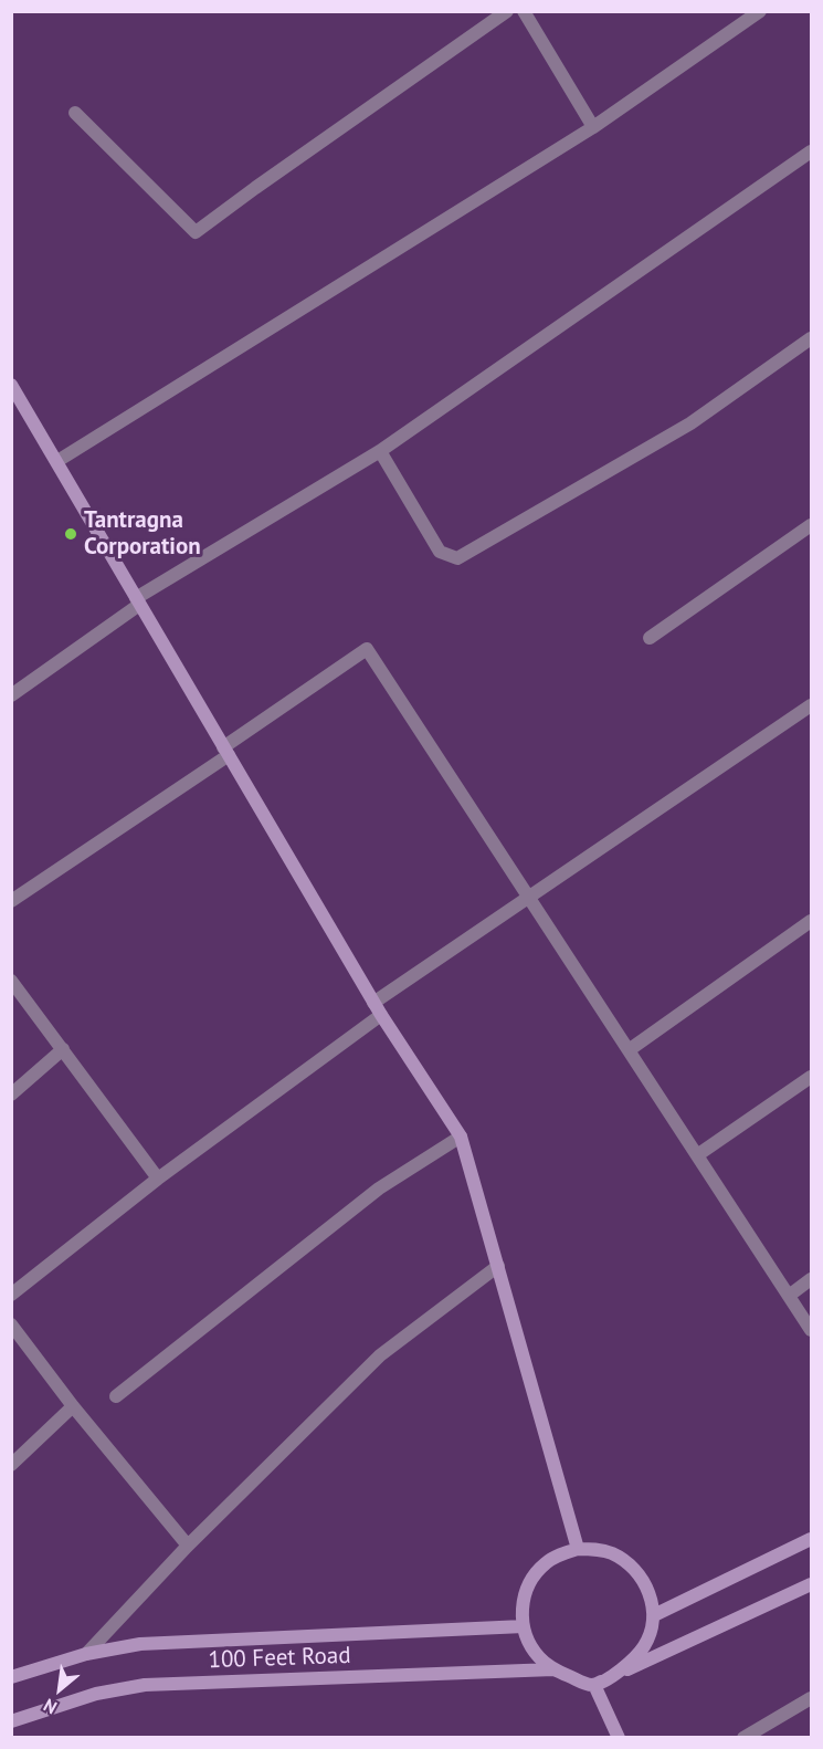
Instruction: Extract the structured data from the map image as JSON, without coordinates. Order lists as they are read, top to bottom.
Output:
{
  "streets": {
    "main road": ["100 Feet Road"]
  },
  "places": ["Tantragna Corporation"],
  "north": "bottom left"
}
